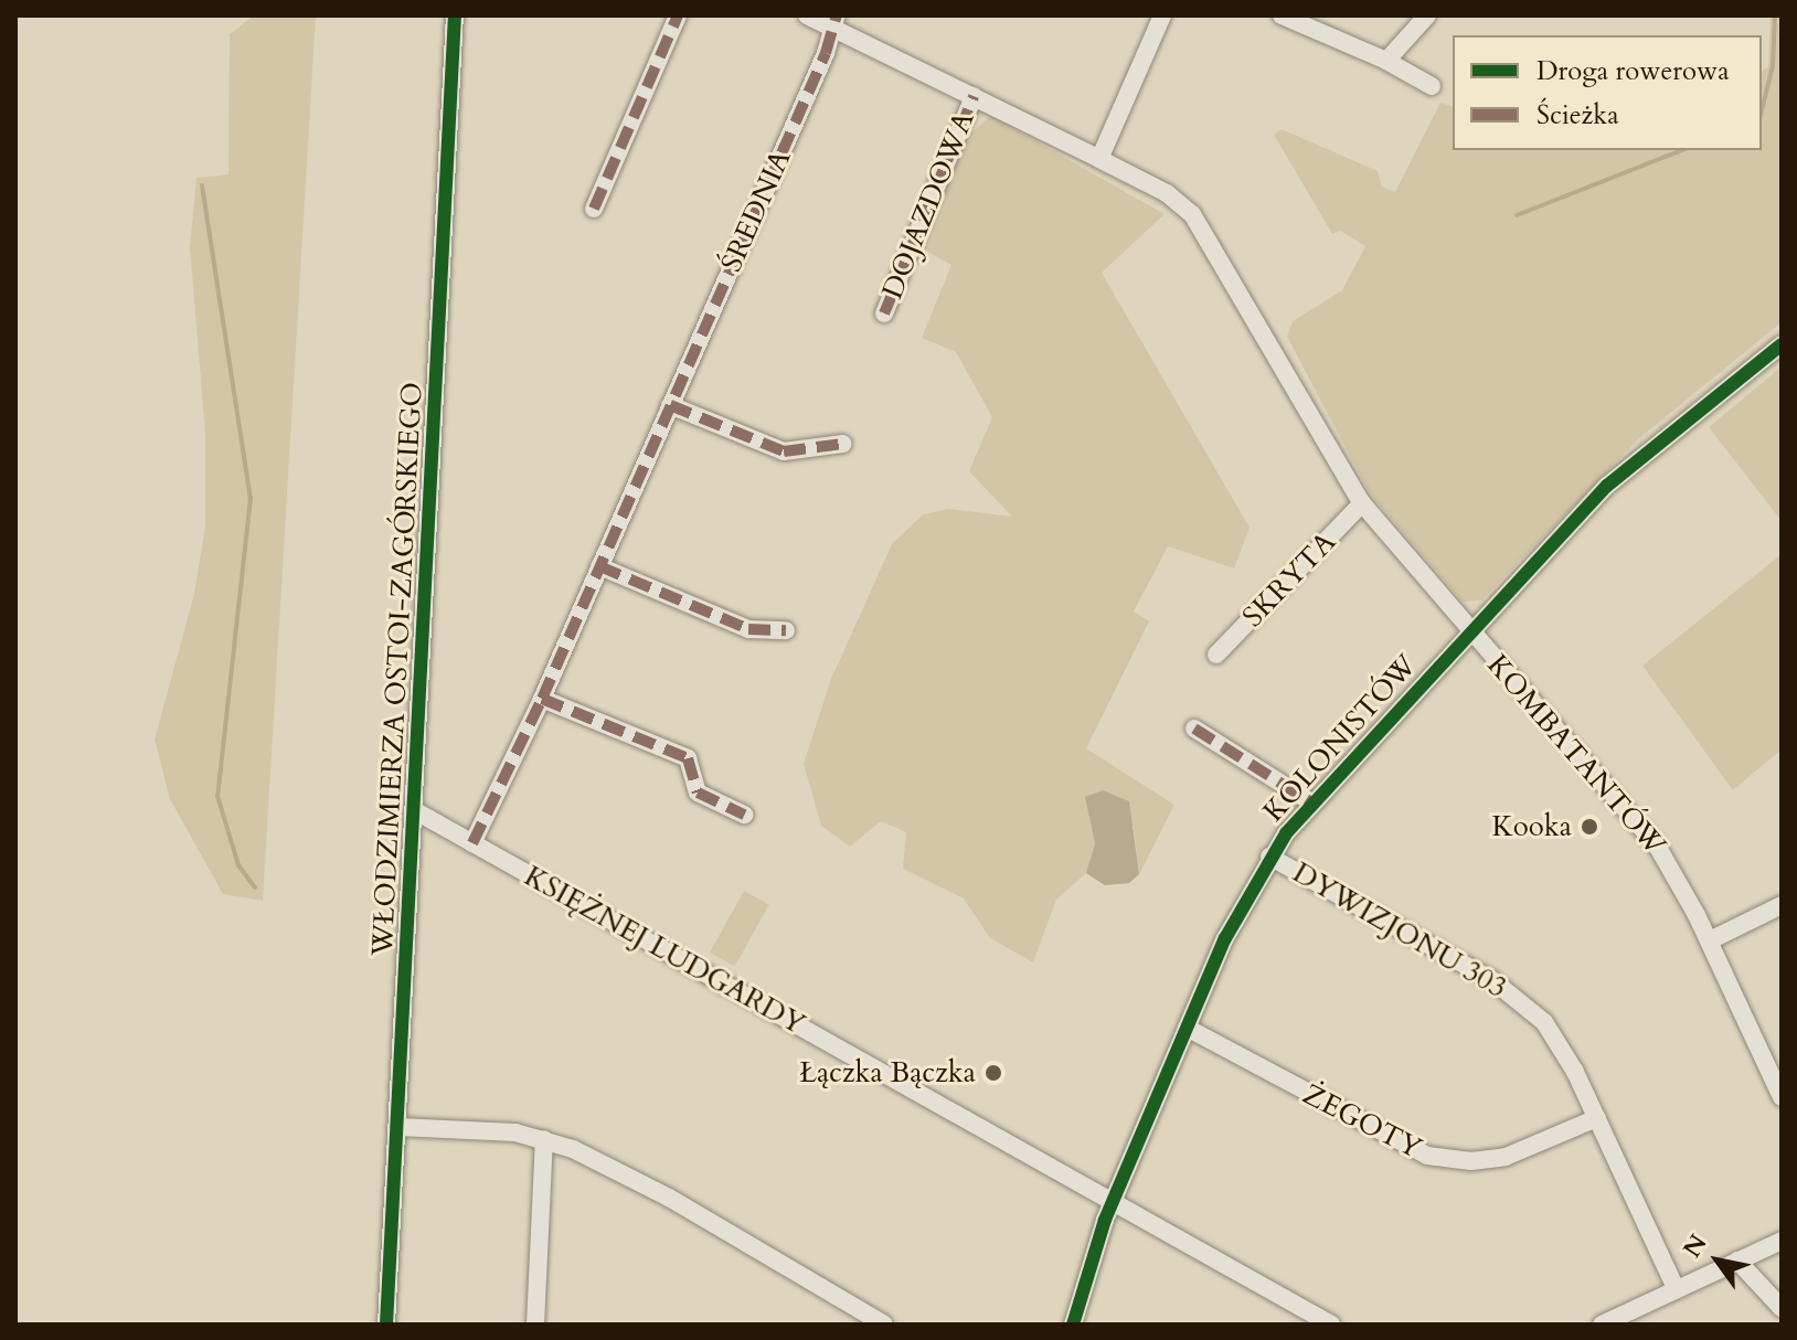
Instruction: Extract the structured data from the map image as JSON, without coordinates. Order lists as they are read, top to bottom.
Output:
{
  "streets": {
    "street": [
      "DOJAZDOWA",
      "ŚREDNIA",
      "SKRYTA",
      "WŁODZIMIERZA OSTOI-ZAGÓRSKIEGO",
      "KOLONISTÓW",
      "KOMBATANTÓW",
      "DYWIZJONU 303",
      "KSIĘŻNEJ LUDGARDY",
      "ŻEGOTY"
    ]
  },
  "crossings": [
    ["DOJAZDOWA", "ŚREDNIA"],
    ["DOJAZDOWA", "KOMBATANTÓW"],
    ["ŚREDNIA", "KSIĘŻNEJ LUDGARDY"],
    ["SKRYTA", "KOMBATANTÓW"],
    ["WŁODZIMIERZA OSTOI-ZAGÓRSKIEGO", "KSIĘŻNEJ LUDGARDY"],
    ["KOLONISTÓW", "KOMBATANTÓW"],
    ["KOLONISTÓW", "DYWIZJONU 303"],
    ["KOLONISTÓW", "KSIĘŻNEJ LUDGARDY"],
    ["KOLONISTÓW", "ŻEGOTY"],
    ["DYWIZJONU 303", "ŻEGOTY"]
  ],
  "places": ["Kooka", "Łączka Bączka"],
  "legend": ["Droga rowerowa", "Ścieżka"],
  "north": "top left"
}
